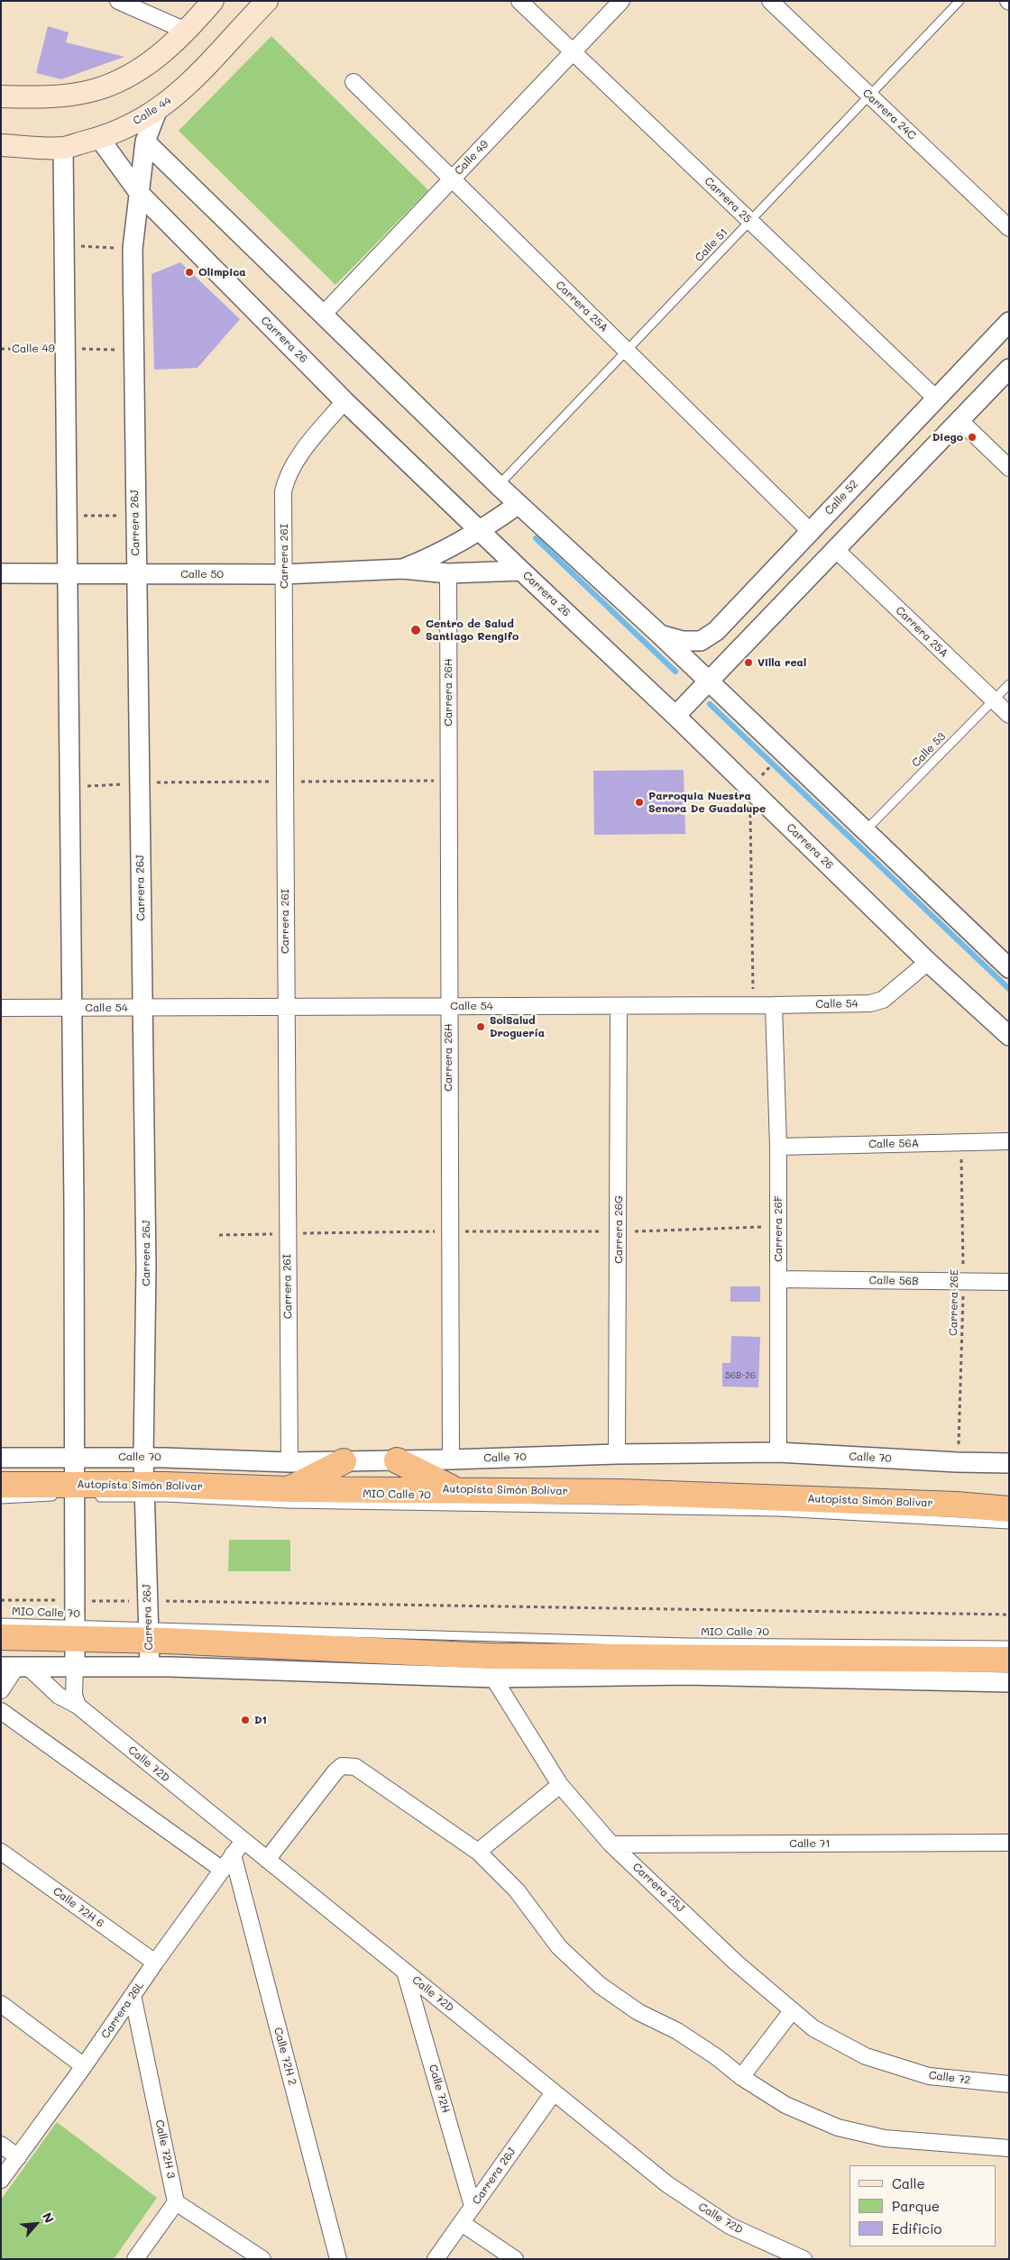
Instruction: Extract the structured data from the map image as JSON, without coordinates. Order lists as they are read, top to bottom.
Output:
{
  "streets": {
    "highway": ["Autopista Simón Bolívar"],
    "main road": ["Calle 44"],
    "street": [
      "Carrera 24C",
      "Calle 49",
      "Carrera 25",
      "Carrera 25A",
      "Carrera 26",
      "Calle 52",
      "Carrera 26J",
      "Carrera 26I",
      "Calle 50",
      "Carrera 26H",
      "Calle 54",
      "Calle 56A",
      "Carrera 26F",
      "Carrera 26G",
      "Calle 56B",
      "Calle 70",
      "Calle 72D",
      "Calle 71",
      "Carrera 25J",
      "Calle 72H 6",
      "Carrera 26L",
      "Calle 72H 2",
      "Calle 72",
      "Calle 72H",
      "Calle 72H 3"
    ],
    "lane": ["Calle 51", "Calle 53", "MIO Calle 70"],
    "path": ["Carrera 26E"]
  },
  "crossings": [
    ["Calle 44", "Carrera 26"],
    ["Calle 44", "Carrera 26J"],
    ["Carrera 24C", "Calle 51"],
    ["Calle 49", "Carrera 25"],
    ["Calle 49", "Carrera 25A"],
    ["Calle 49", "Carrera 26J"],
    ["Carrera 25", "Calle 51"],
    ["Carrera 25", "Calle 52"],
    ["Calle 51", "Carrera 25A"],
    ["Carrera 25A", "Calle 52"],
    ["Carrera 25A", "Calle 53"],
    ["Carrera 26", "Carrera 26J"],
    ["Carrera 26", "Carrera 26I"],
    ["Carrera 26", "Calle 50"],
    ["Carrera 26", "Calle 54"],
    ["Carrera 26J", "Calle 50"],
    ["Carrera 26J", "Calle 54"],
    ["Carrera 26J", "Calle 70"],
    ["Carrera 26J", "Autopista Simón Bolívar"],
    ["Carrera 26J", "MIO Calle 70"],
    ["Carrera 26J", "Calle 72D"],
    ["Carrera 26J", "Calle 72H"],
    ["Carrera 26I", "Calle 50"],
    ["Carrera 26I", "Calle 54"],
    ["Carrera 26I", "Calle 70"],
    ["Calle 50", "Carrera 26H"],
    ["Carrera 26H", "Calle 54"],
    ["Carrera 26H", "Calle 70"],
    ["Calle 54", "Carrera 26F"],
    ["Calle 54", "Carrera 26G"],
    ["Calle 56A", "Carrera 26F"],
    ["Calle 56A", "Carrera 26E"],
    ["Carrera 26F", "Calle 56B"],
    ["Carrera 26F", "Calle 70"],
    ["Carrera 26G", "Calle 70"],
    ["Calle 56B", "Carrera 26E"],
    ["Carrera 26E", "Calle 70"],
    ["Autopista Simón Bolívar", "MIO Calle 70"],
    ["Calle 72D", "Carrera 26L"],
    ["Calle 72D", "Calle 72H"],
    ["Calle 71", "Carrera 25J"],
    ["Carrera 25J", "Calle 72"],
    ["Calle 72H 6", "Carrera 26L"],
    ["Carrera 26L", "Calle 72H 2"],
    ["Carrera 26L", "Calle 72H 3"]
  ],
  "places": [
    "Olimpica",
    "Diego",
    "Centro de Salud Santiago Rengifo",
    "Villa real",
    "Parroquia Nuestra Senora De Guadalupe",
    "SolSalud Droguería",
    "D1"
  ],
  "house_numbers": ["56B-26"],
  "legend": ["Calle", "Parque", "Edificio"],
  "north": "top right"
}
